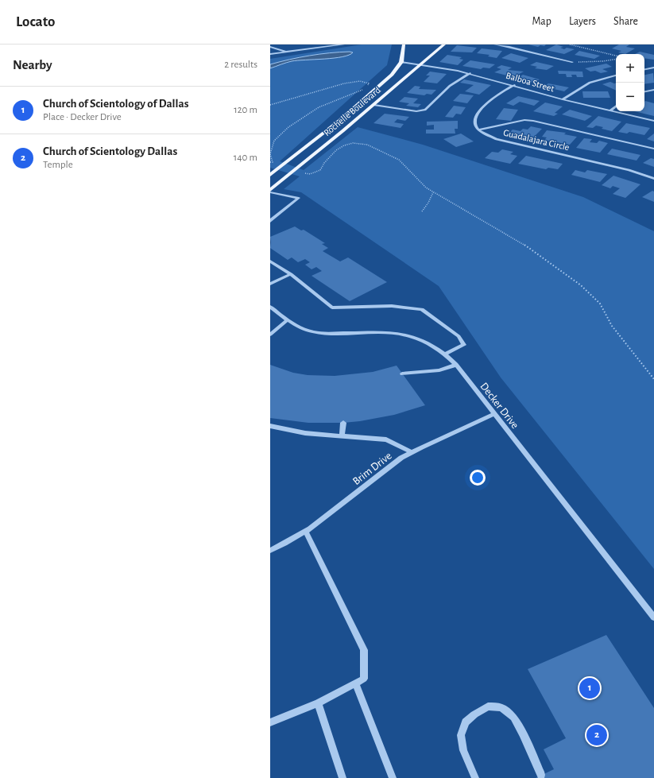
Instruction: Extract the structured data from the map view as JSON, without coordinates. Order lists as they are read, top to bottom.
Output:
{
  "streets": {
    "main road": ["Rochelle Boulevard"],
    "street": [
      "Balboa Street",
      "Guadalajara Circle",
      "Decker Drive",
      "Brim Drive"
    ]
  },
  "crossings": [
    ["Balboa Street", "Rochelle Boulevard"],
    ["Decker Drive", "Brim Drive"]
  ],
  "page": {
    "header": "Locato",
    "nav": ["Map", "Layers", "Share"],
    "heading": ["Nearby", "2 results"],
    "map_buttons": ["+", "−"],
    "list": [
      {
        "mark": "1",
        "name": "Church of Scientology of Dallas",
        "note": "Place · Decker Drive",
        "value": "120 m"
      },
      {
        "mark": "2",
        "name": "Church of Scientology Dallas",
        "note": "Temple",
        "value": "140 m"
      }
    ],
    "pins": ["1", "2"]
  }
}
